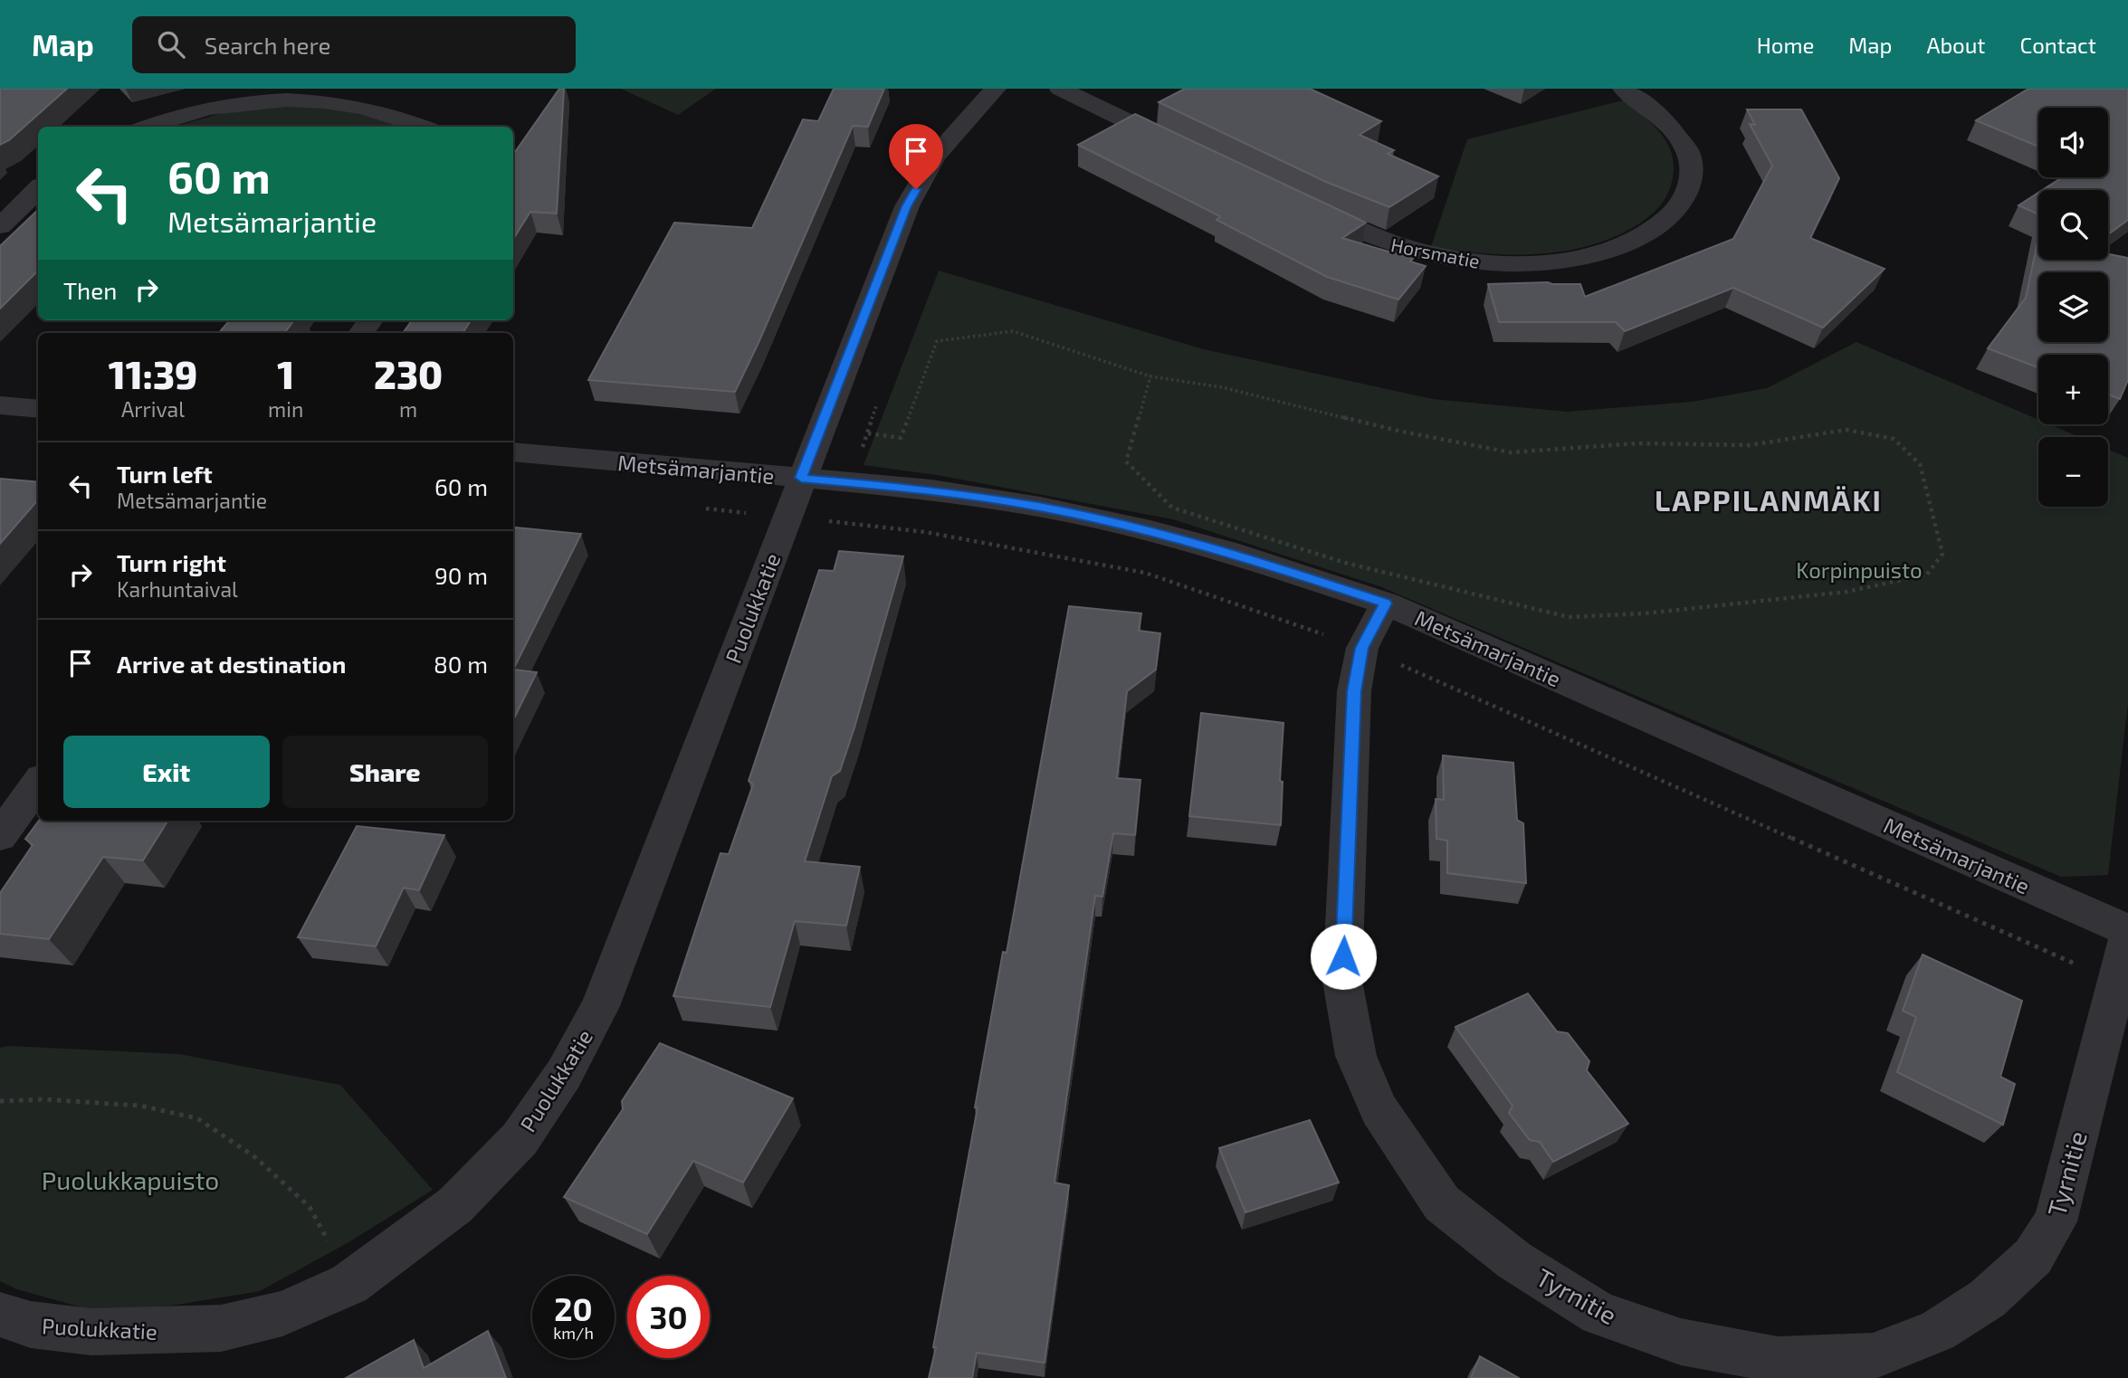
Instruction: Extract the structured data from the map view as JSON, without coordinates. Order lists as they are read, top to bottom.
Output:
{
  "streets": {
    "street": [
      "Horsmatie",
      "Metsämarjantie",
      "Puolukkatie",
      "Tyrnitie"
    ]
  },
  "crossings": [
    ["Metsämarjantie", "Puolukkatie"],
    ["Metsämarjantie", "Tyrnitie"]
  ],
  "districts": ["LAPPILANMÄKI"],
  "parks": ["Korpinpuisto", "Puolukkapuisto"],
  "page": {
    "header": "Map",
    "search": "Search here",
    "nav": [
      "Home",
      "Map",
      "About",
      "Contact"
    ],
    "map_buttons": ["+", "−"],
    "turn": ["60 m", "Metsämarjantie"],
    "then": "Then",
    "eta": [
      "11:39",
      "Arrival",
      "1",
      "min",
      "230",
      "m"
    ],
    "list": [
      {
        "name": "Turn left",
        "note": "Metsämarjantie",
        "value": "60 m"
      },
      {
        "name": "Turn right",
        "note": "Karhuntaival",
        "value": "90 m"
      },
      {
        "name": "Arrive at destination",
        "value": "80 m"
      }
    ],
    "buttons": ["Exit", "Share"],
    "speed": "20 km/h",
    "limit": "30"
  }
}
